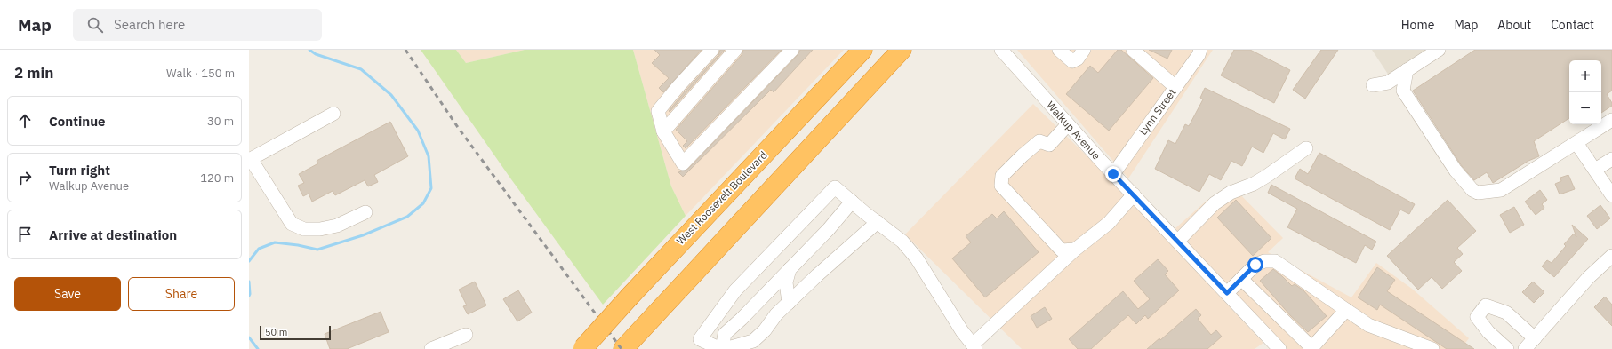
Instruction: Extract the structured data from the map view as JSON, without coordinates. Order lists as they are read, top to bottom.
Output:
{
  "streets": {
    "highway": ["West Roosevelt Boulevard"],
    "street": ["Lynn Street", "Walkup Avenue"]
  },
  "crossings": [
    ["Lynn Street", "Walkup Avenue"]
  ],
  "scale_bar": "50 m",
  "page": {
    "header": "Map",
    "search": "Search here",
    "nav": [
      "Home",
      "Map",
      "About",
      "Contact"
    ],
    "heading": ["2 min", "Walk · 150 m"],
    "map_buttons": ["+", "−"],
    "list": [
      ["Continue", "30 m"],
      ["Turn right", "Walkup Avenue", "120 m"],
      "Arrive at destination"
    ],
    "buttons": ["Save", "Share"],
    "scale": "50 m"
  }
}
